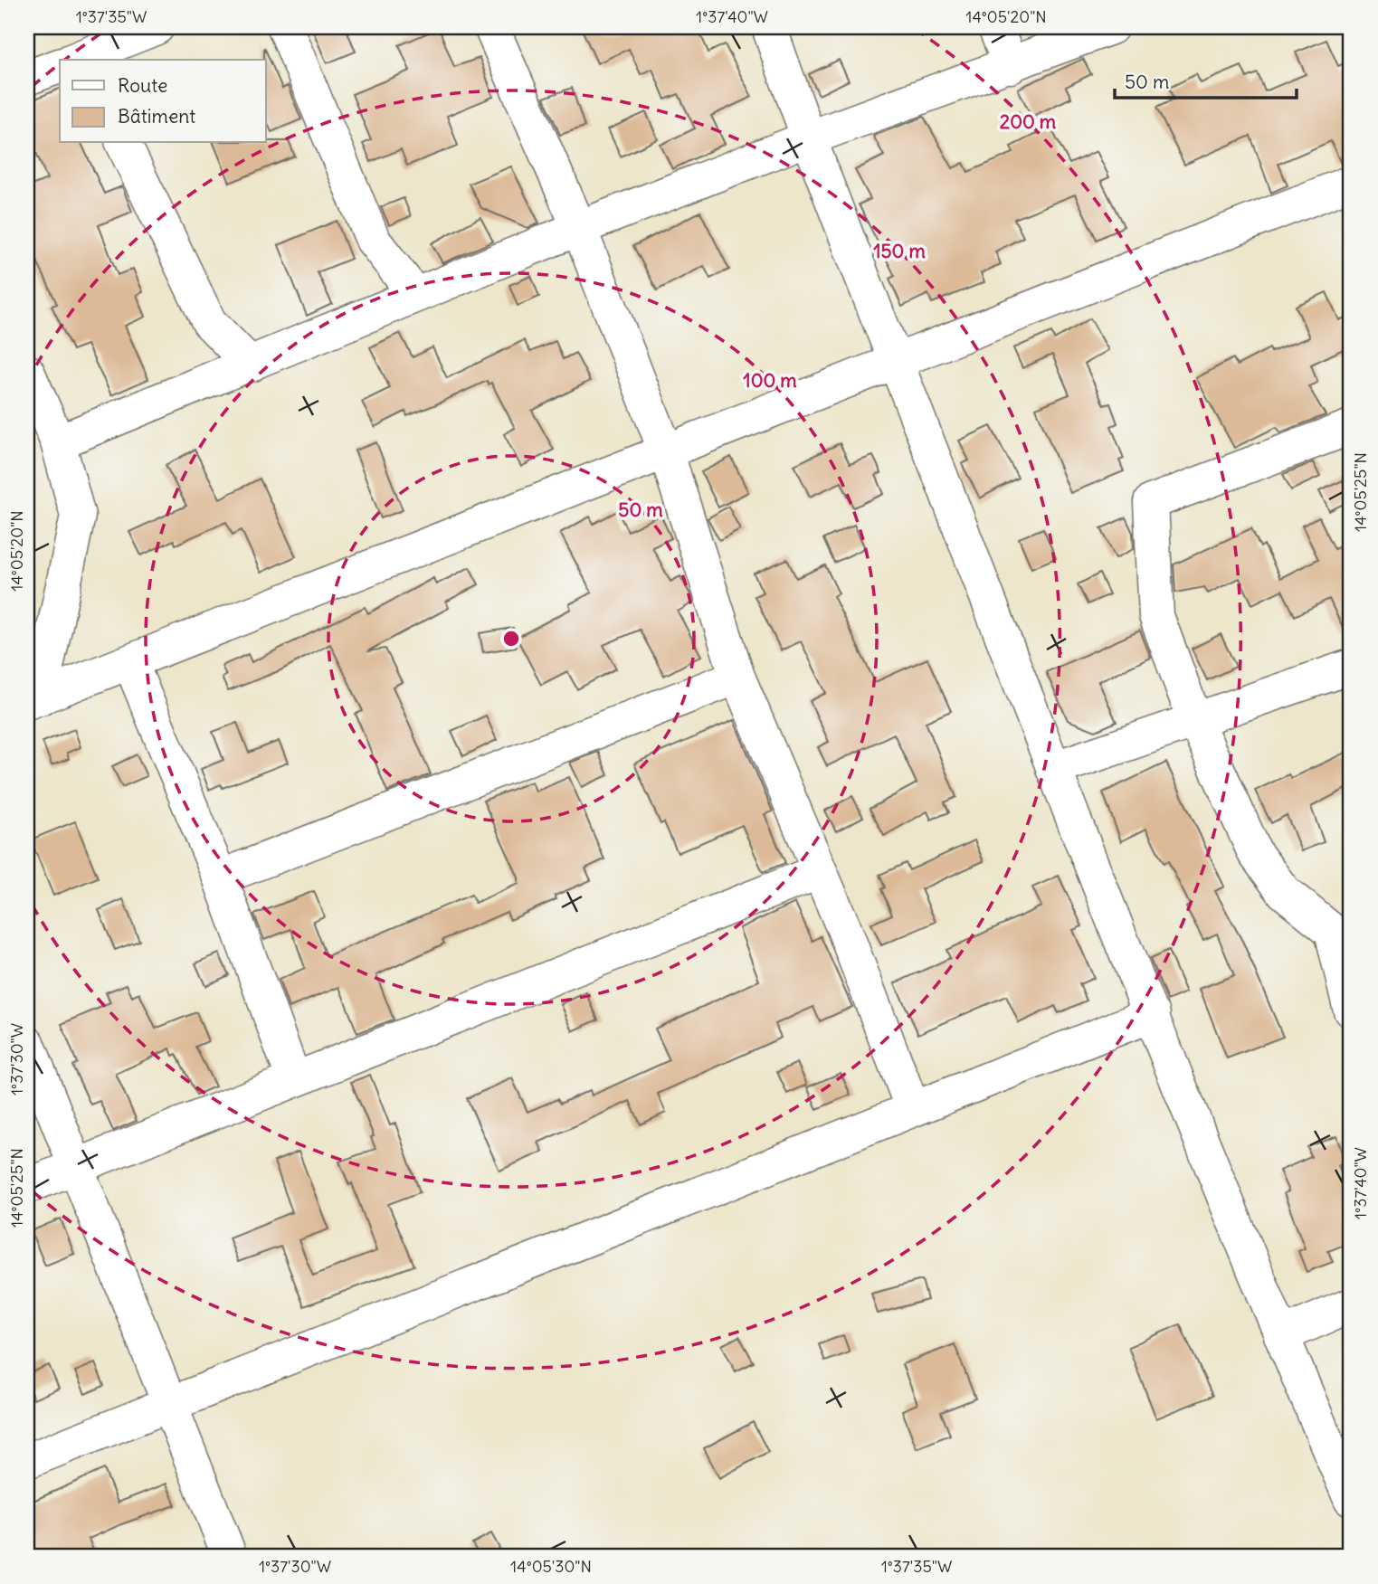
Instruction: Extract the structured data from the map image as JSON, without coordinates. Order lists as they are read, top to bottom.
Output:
{
  "legend": ["Route", "Bâtiment"],
  "scale_bar": "50 m",
  "coordinates": [
    "1°37'35\"W",
    "1°37'40\"W",
    "14°05'20\"N",
    "14°05'25\"N",
    "1°37'30\"W",
    "14°05'30\"N"
  ],
  "rings": [
    "200 m",
    "150 m",
    "100 m",
    "50 m"
  ]
}
